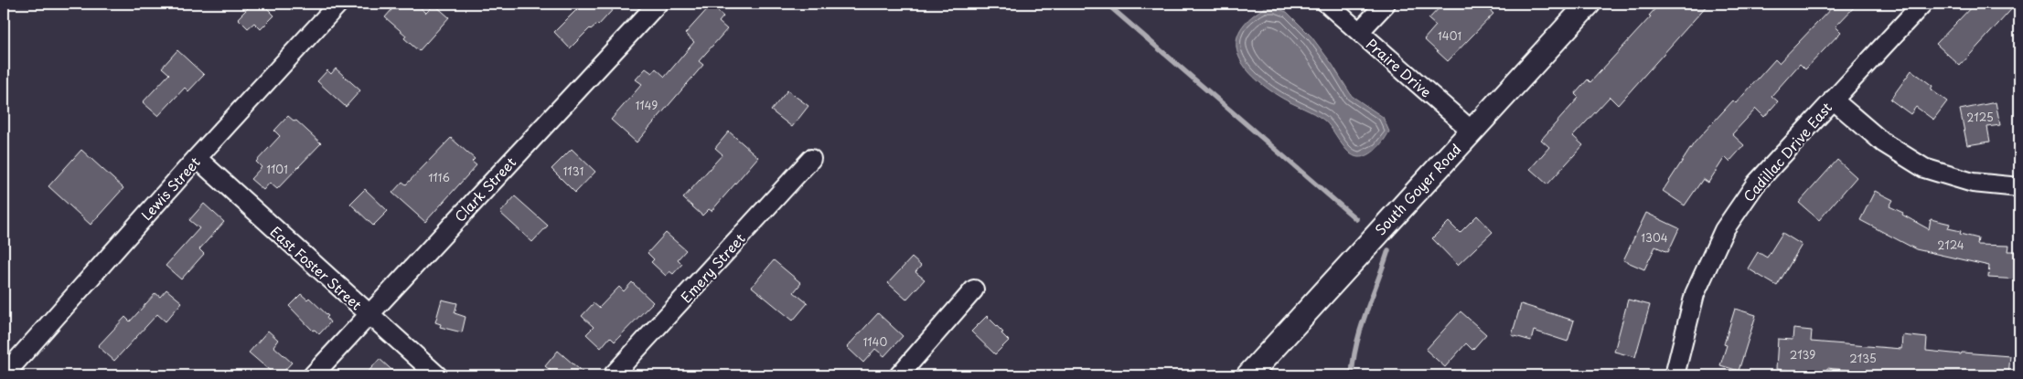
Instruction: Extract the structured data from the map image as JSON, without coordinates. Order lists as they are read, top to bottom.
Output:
{
  "streets": {
    "street": [
      "Praire Drive",
      "Cadillac Drive East",
      "Lewis Street",
      "Clark Street",
      "South Goyer Road",
      "East Foster Street",
      "Emery Street"
    ]
  },
  "crossings": [
    ["Praire Drive", "South Goyer Road"],
    ["Lewis Street", "East Foster Street"],
    ["Clark Street", "East Foster Street"]
  ],
  "house_numbers": [
    "1401",
    "1149",
    "2125",
    "1101",
    "1131",
    "1116",
    "1304",
    "2124",
    "1140",
    "2139",
    "2135"
  ]
}
